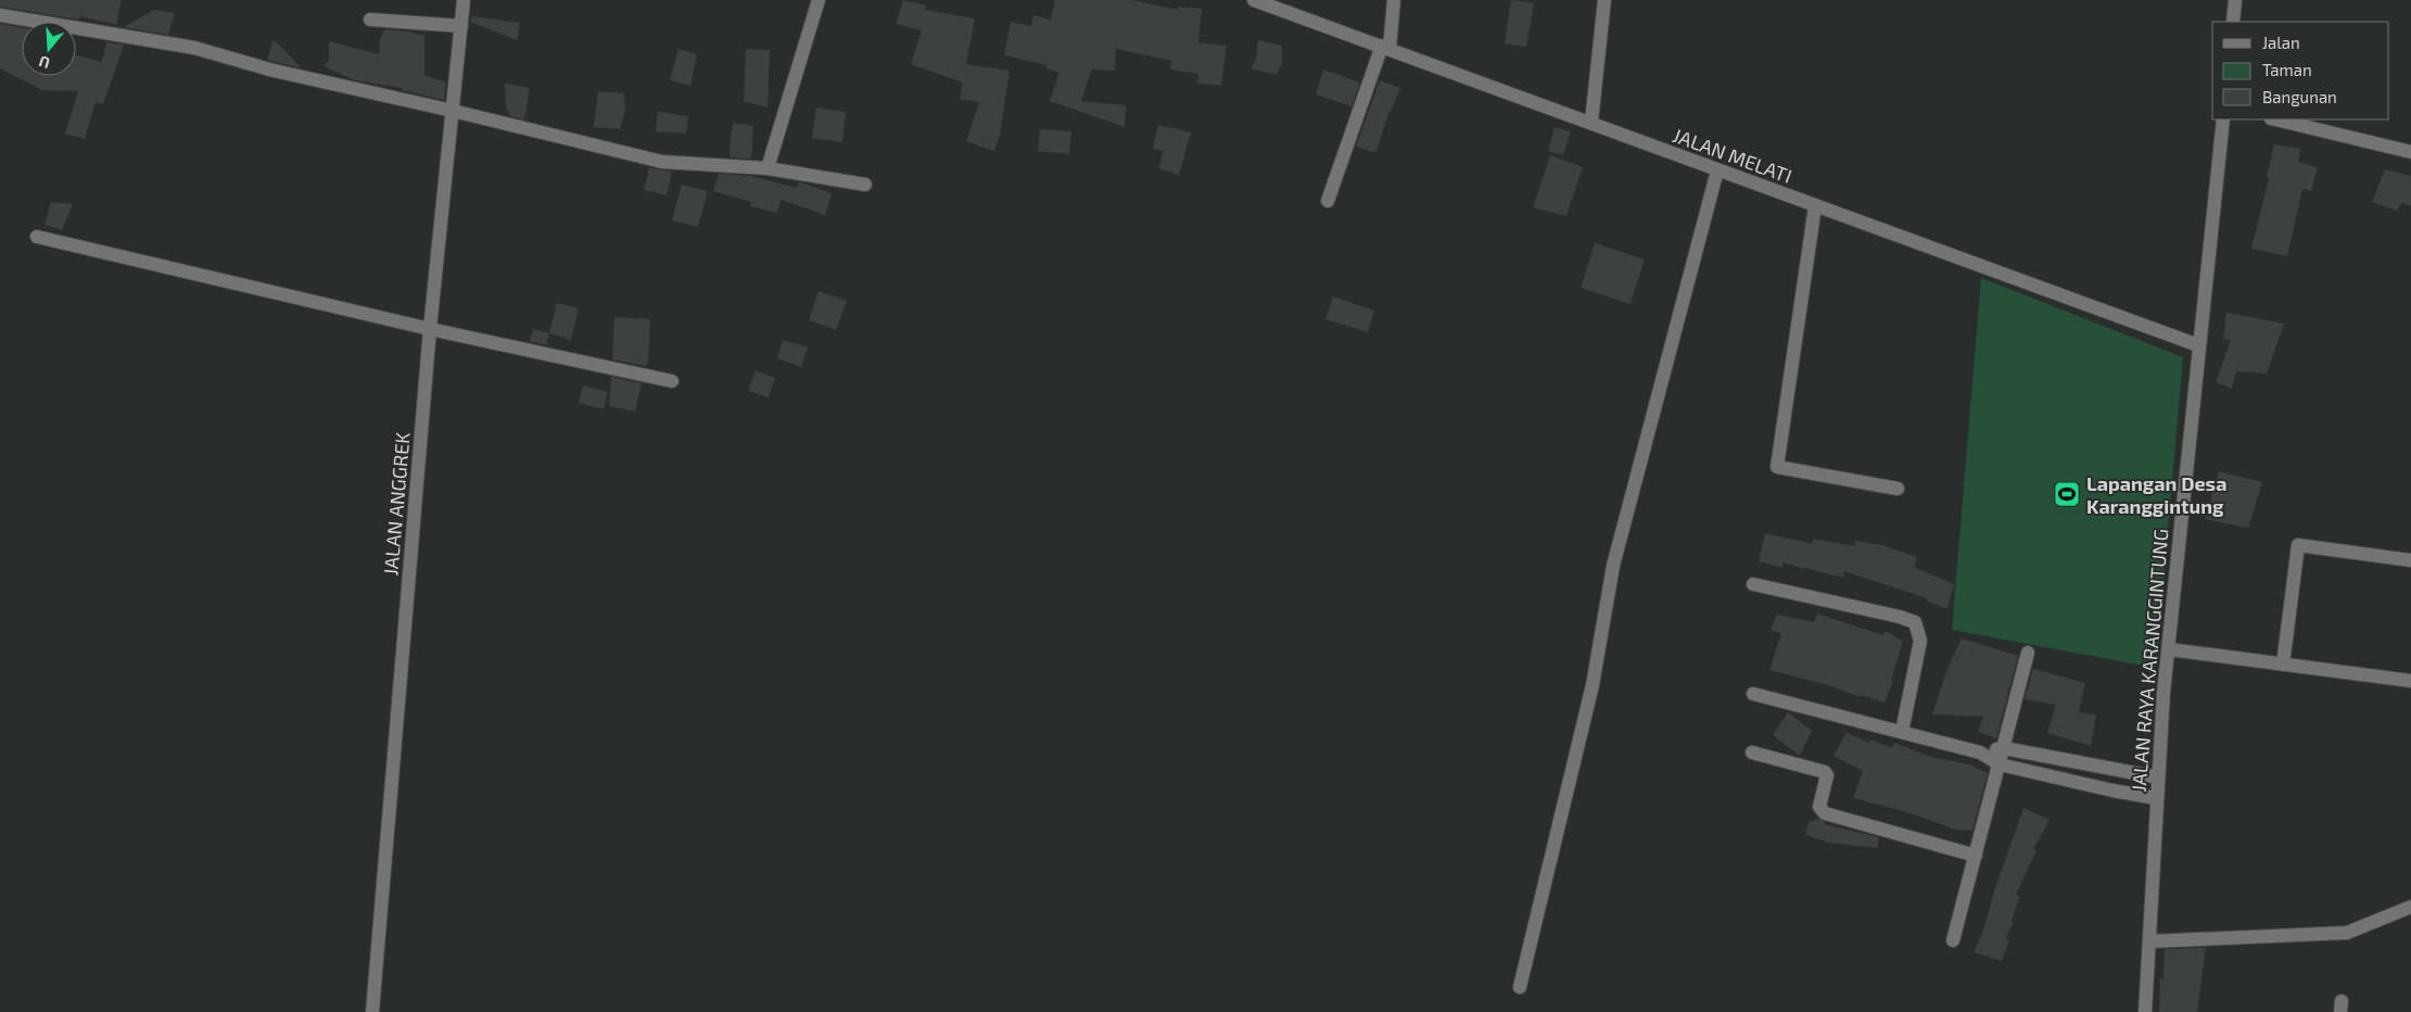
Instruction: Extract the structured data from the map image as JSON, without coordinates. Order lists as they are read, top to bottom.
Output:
{
  "streets": {
    "street": ["JALAN MELATI", "JALAN ANGGREK", "JALAN RAYA KARANGGINTUNG"]
  },
  "crossings": [
    ["JALAN MELATI", "JALAN RAYA KARANGGINTUNG"]
  ],
  "places": {
    "sports": ["Lapangan Desa Karanggintung"]
  },
  "legend": ["Jalan", "Taman", "Bangunan"],
  "north": "bottom"
}
